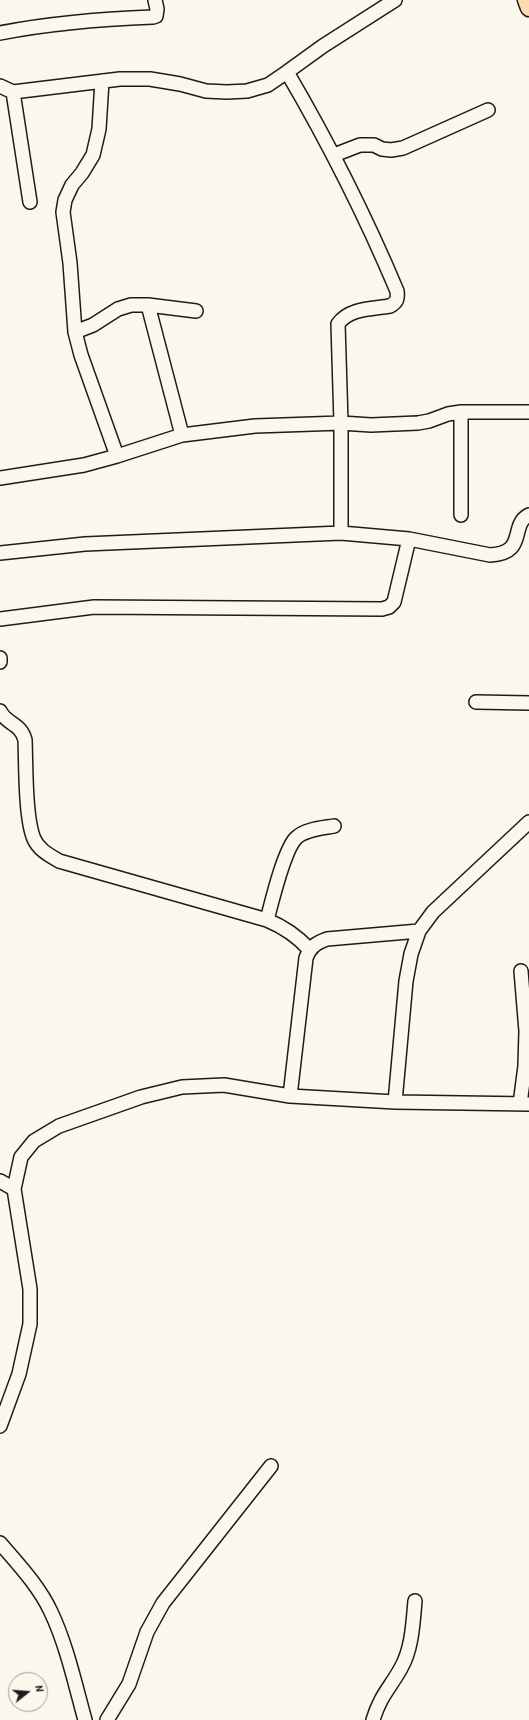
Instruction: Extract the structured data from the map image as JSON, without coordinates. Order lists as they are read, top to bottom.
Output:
{
  "north": "right"
}
